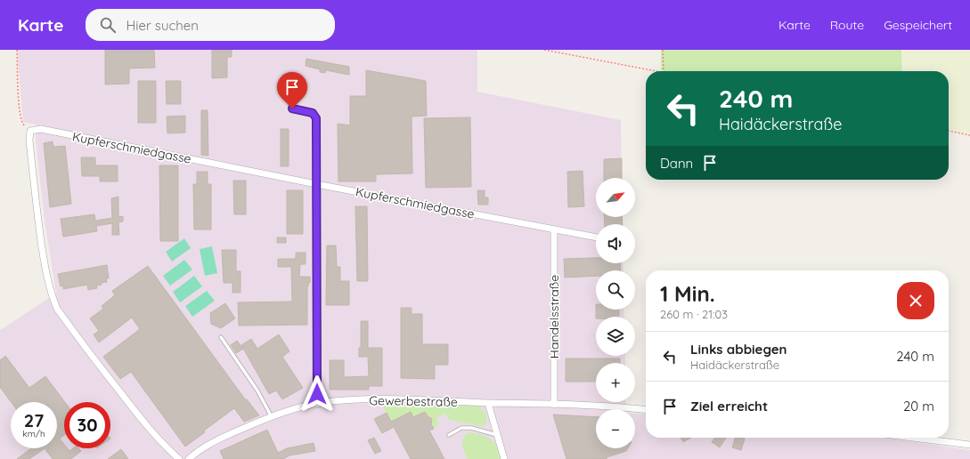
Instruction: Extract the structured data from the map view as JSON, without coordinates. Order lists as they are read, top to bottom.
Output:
{
  "streets": {
    "street": ["Kupferschmiedgasse", "Handelsstraße", "Gewerbestraße"]
  },
  "crossings": [
    ["Kupferschmiedgasse", "Handelsstraße"],
    ["Handelsstraße", "Gewerbestraße"]
  ],
  "north": "top right",
  "page": {
    "header": "Karte",
    "search": "Hier suchen",
    "nav": ["Karte", "Route", "Gespeichert"],
    "turn": ["240 m", "Haidäckerstraße"],
    "then": "Dann",
    "map_buttons": ["+", "−"],
    "heading": ["1 Min.", "260 m · 21:03"],
    "list": [
      {
        "name": "Links abbiegen",
        "note": "Haidäckerstraße",
        "value": "240 m"
      },
      {
        "name": "Ziel erreicht",
        "value": "20 m"
      }
    ],
    "speed": "27 km/h",
    "limit": "30"
  }
}
